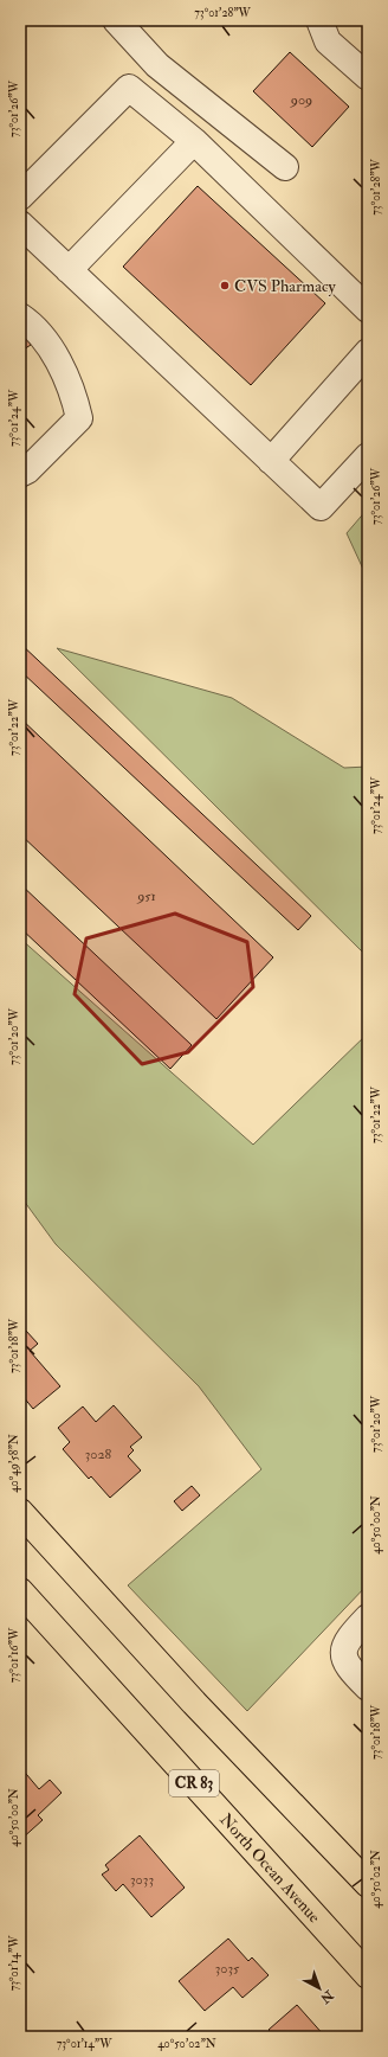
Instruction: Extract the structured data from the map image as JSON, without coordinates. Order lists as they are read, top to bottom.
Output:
{
  "streets": {
    "highway": ["CR 83", "North Ocean Avenue"]
  },
  "places": ["CVS Pharmacy"],
  "house_numbers": [
    "909",
    "951",
    "3028",
    "3033",
    "3035"
  ],
  "north": "bottom right",
  "coordinates": [
    "73°01'28\"W",
    "73°01'26\"W",
    "73°01'24\"W",
    "73°01'22\"W",
    "73°01'20\"W",
    "73°01'18\"W",
    "40°49'58\"N",
    "40°50'00\"N",
    "73°01'16\"W",
    "40°50'02\"N",
    "73°01'14\"W"
  ]
}
